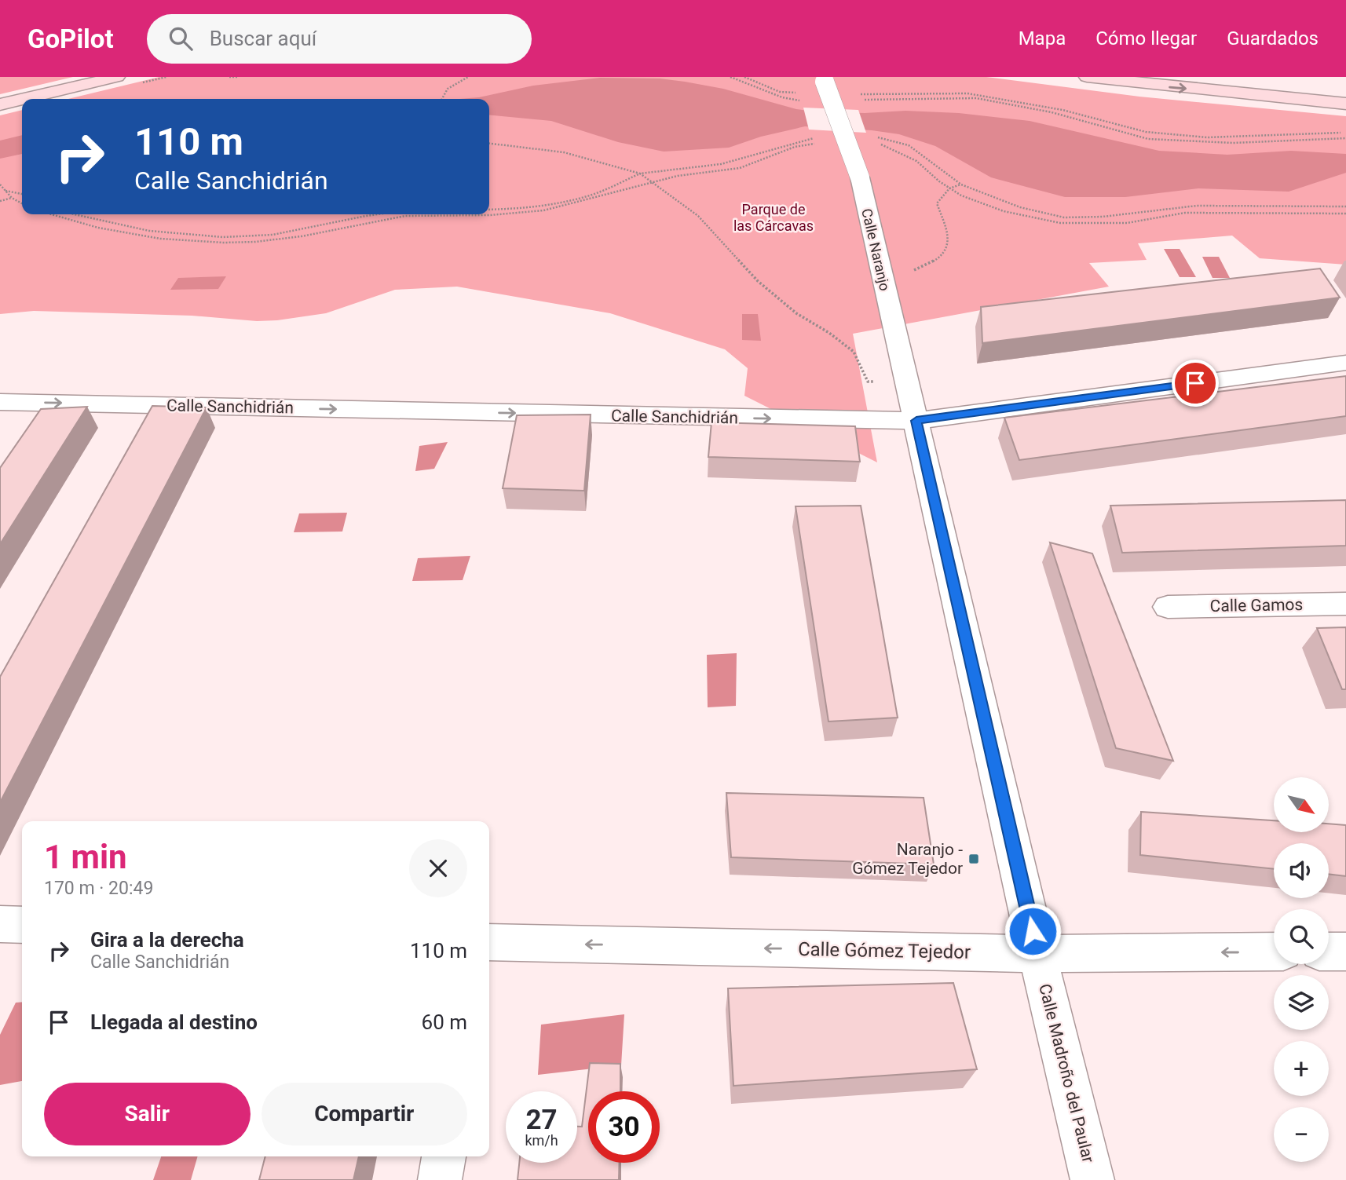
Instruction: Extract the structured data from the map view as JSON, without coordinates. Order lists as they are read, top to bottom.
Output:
{
  "streets": {
    "street": [
      "Calle Naranjo",
      "Calle Sanchidrián",
      "Calle Gamos",
      "Calle Gómez Tejedor",
      "Calle Madroño del Paular"
    ]
  },
  "crossings": [
    ["Calle Naranjo", "Calle Sanchidrián"],
    ["Calle Naranjo", "Calle Madroño del Paular"],
    ["Calle Sanchidrián", "Calle Madroño del Paular"],
    ["Calle Gómez Tejedor", "Calle Madroño del Paular"]
  ],
  "one_way": ["Calle Sanchidrián", "Calle Gómez Tejedor"],
  "parks": ["Parque de las Cárcavas"],
  "places": {
    "transit": ["Naranjo - Gómez Tejedor"]
  },
  "north": "bottom right",
  "page": {
    "header": "GoPilot",
    "search": "Buscar aquí",
    "nav": ["Mapa", "Cómo llegar", "Guardados"],
    "turn": ["110 m", "Calle Sanchidrián"],
    "map_buttons": ["+", "−"],
    "heading": ["1 min", "170 m · 20:49"],
    "list": [
      {
        "name": "Gira a la derecha",
        "note": "Calle Sanchidrián",
        "value": "110 m"
      },
      {
        "name": "Llegada al destino",
        "value": "60 m"
      }
    ],
    "buttons": ["Salir", "Compartir"],
    "speed": "27 km/h",
    "limit": "30"
  }
}
